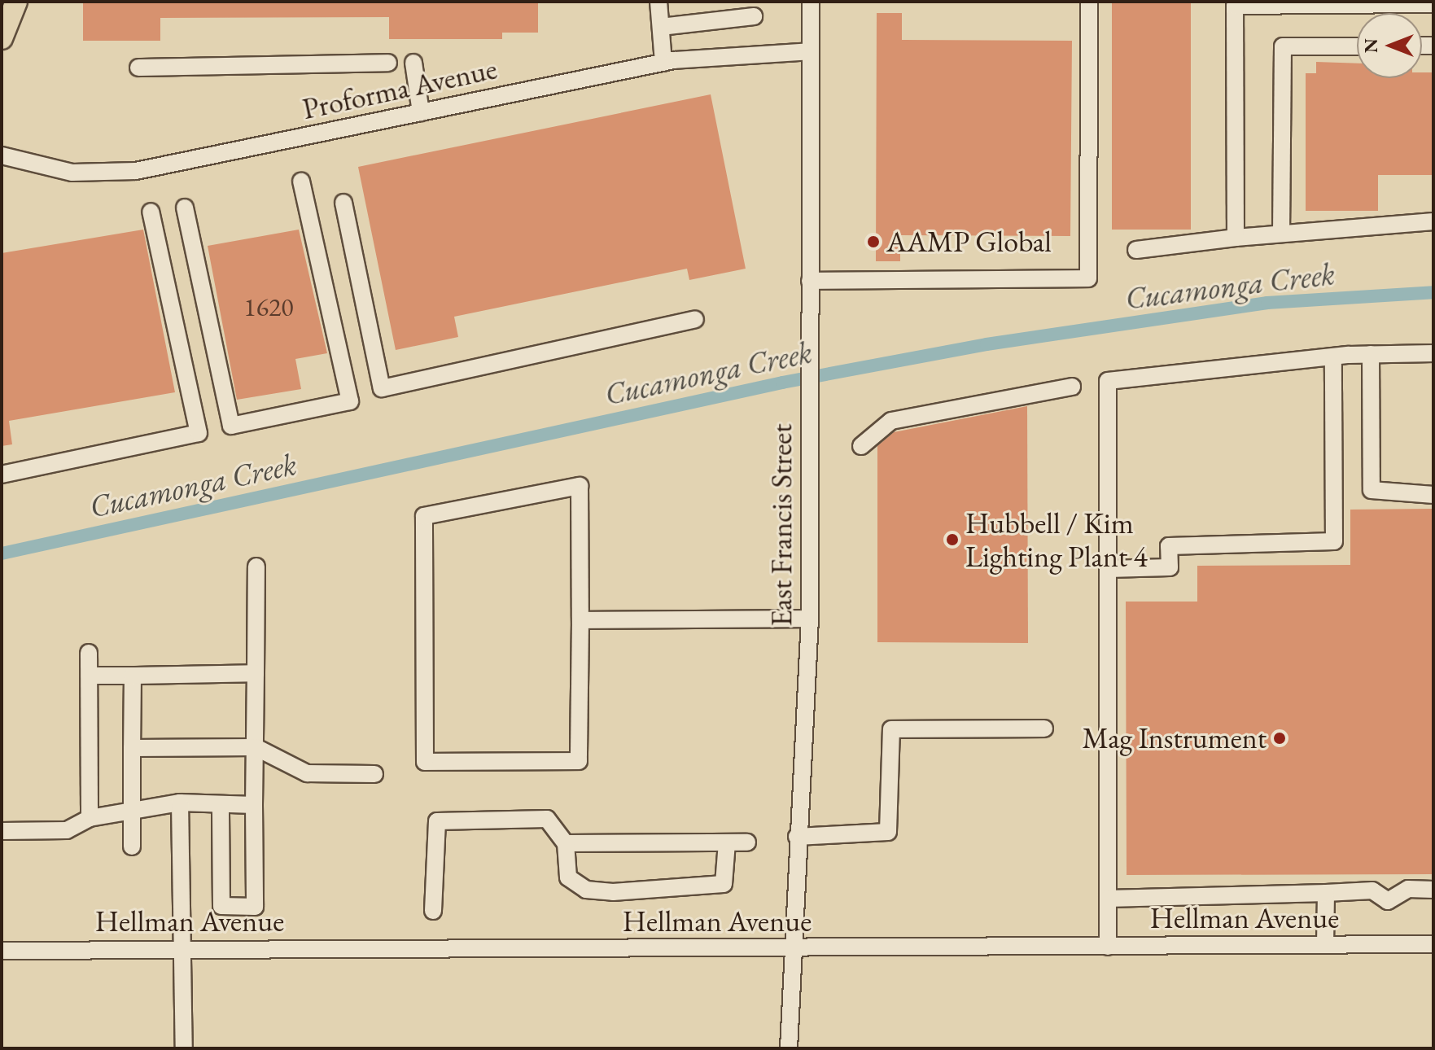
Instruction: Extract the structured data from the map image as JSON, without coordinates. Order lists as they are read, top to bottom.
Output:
{
  "streets": {
    "street": ["Proforma Avenue", "East Francis Street", "Hellman Avenue"]
  },
  "crossings": [
    ["Proforma Avenue", "East Francis Street"],
    ["East Francis Street", "Hellman Avenue"]
  ],
  "water": ["Cucamonga Creek"],
  "places": ["AAMP Global", "Hubbell / Kim Lighting Plant 4", "Mag Instrument"],
  "house_numbers": ["1620"],
  "north": "left"
}
